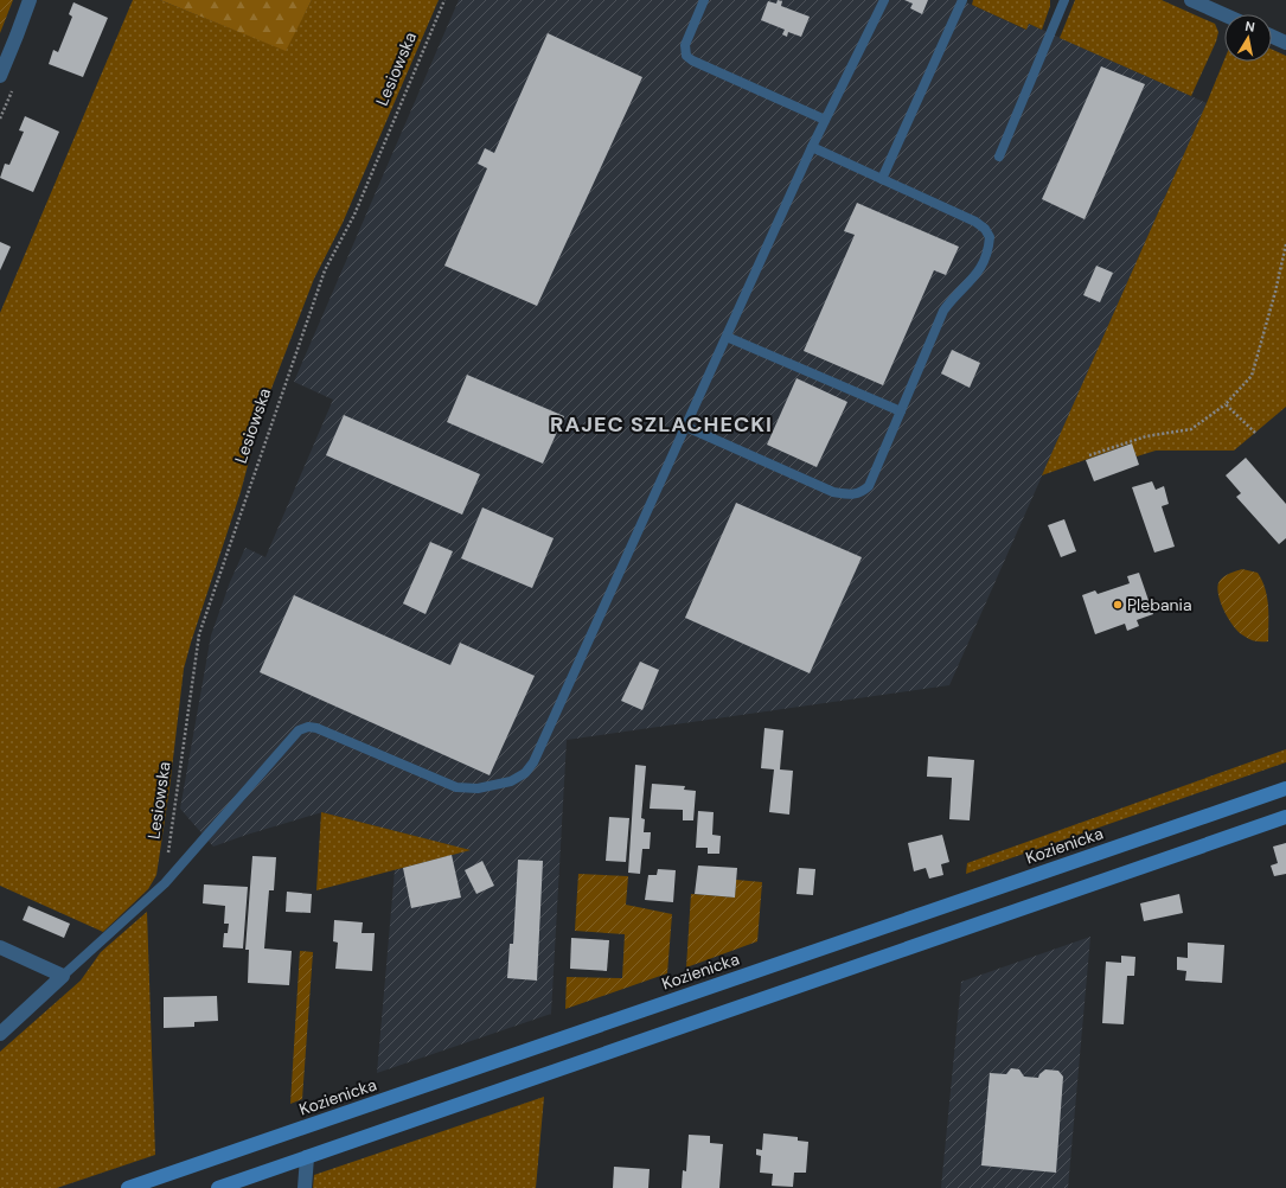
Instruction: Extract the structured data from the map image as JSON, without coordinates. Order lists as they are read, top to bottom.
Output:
{
  "streets": {
    "main road": ["Kozienicka"],
    "path": ["Lesiowska"]
  },
  "districts": ["RAJEC SZLACHECKI"],
  "places": ["Plebania"],
  "north": "top"
}
